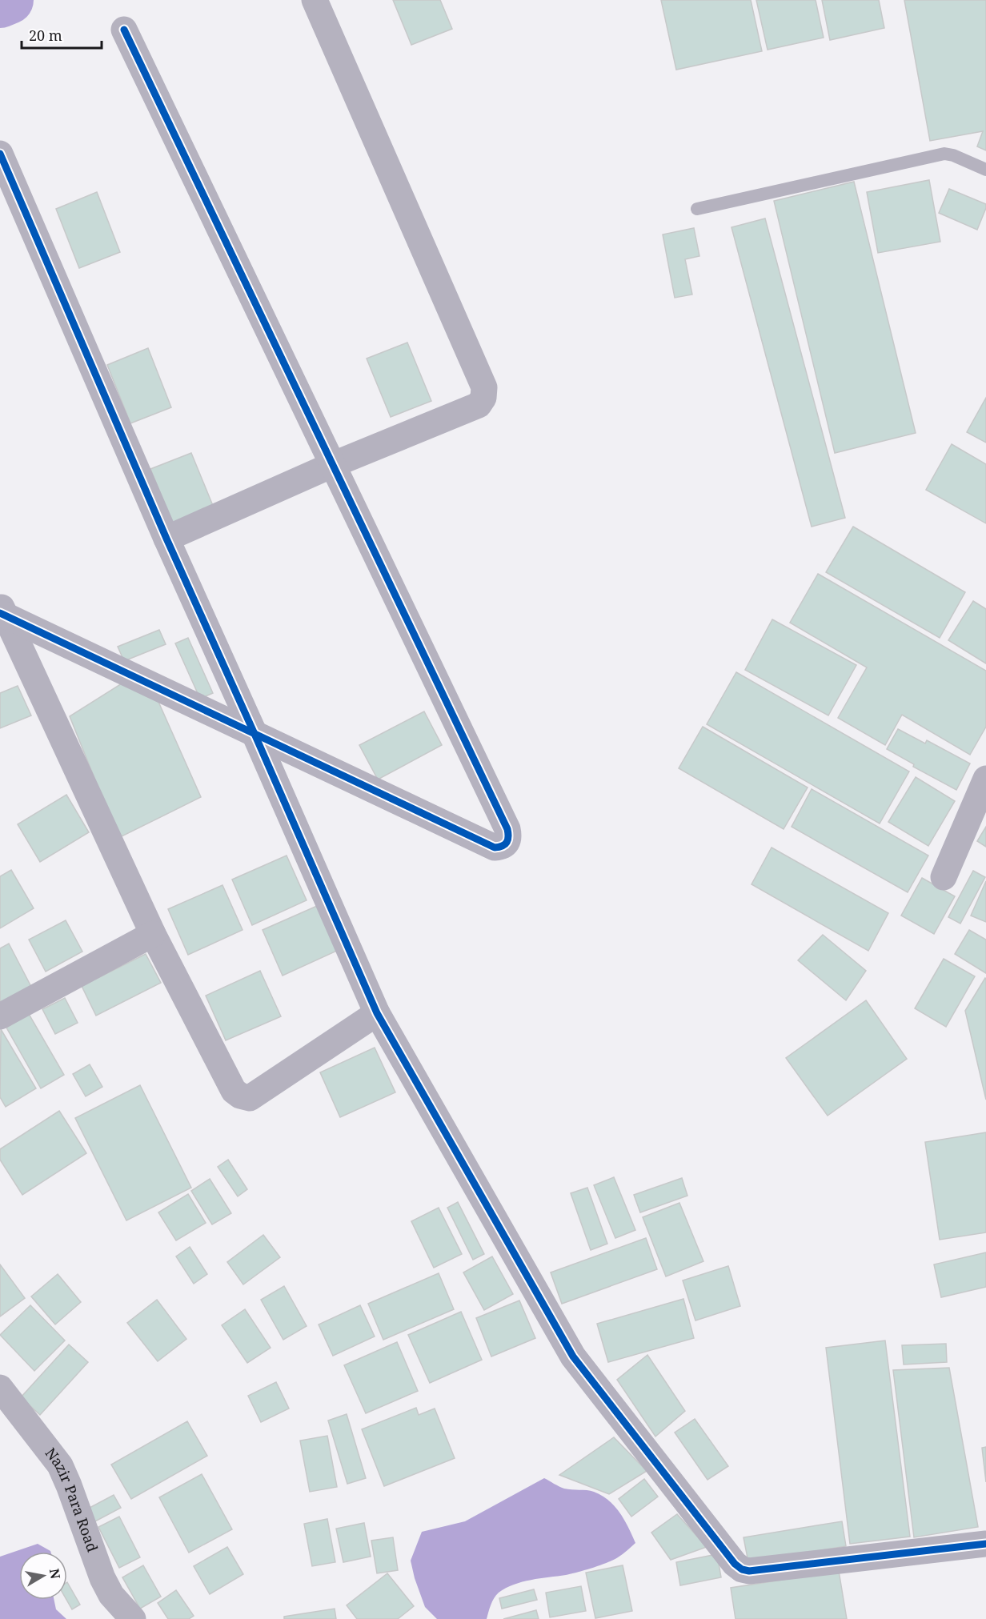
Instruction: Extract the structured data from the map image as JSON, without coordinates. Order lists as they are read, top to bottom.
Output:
{
  "streets": {
    "street": ["Nazir Para Road"]
  },
  "scale_bar": "20 m",
  "north": "right"
}
